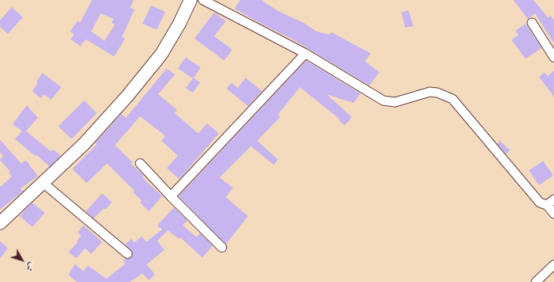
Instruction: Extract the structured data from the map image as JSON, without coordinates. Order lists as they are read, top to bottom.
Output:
{
  "north": "bottom right"
}
